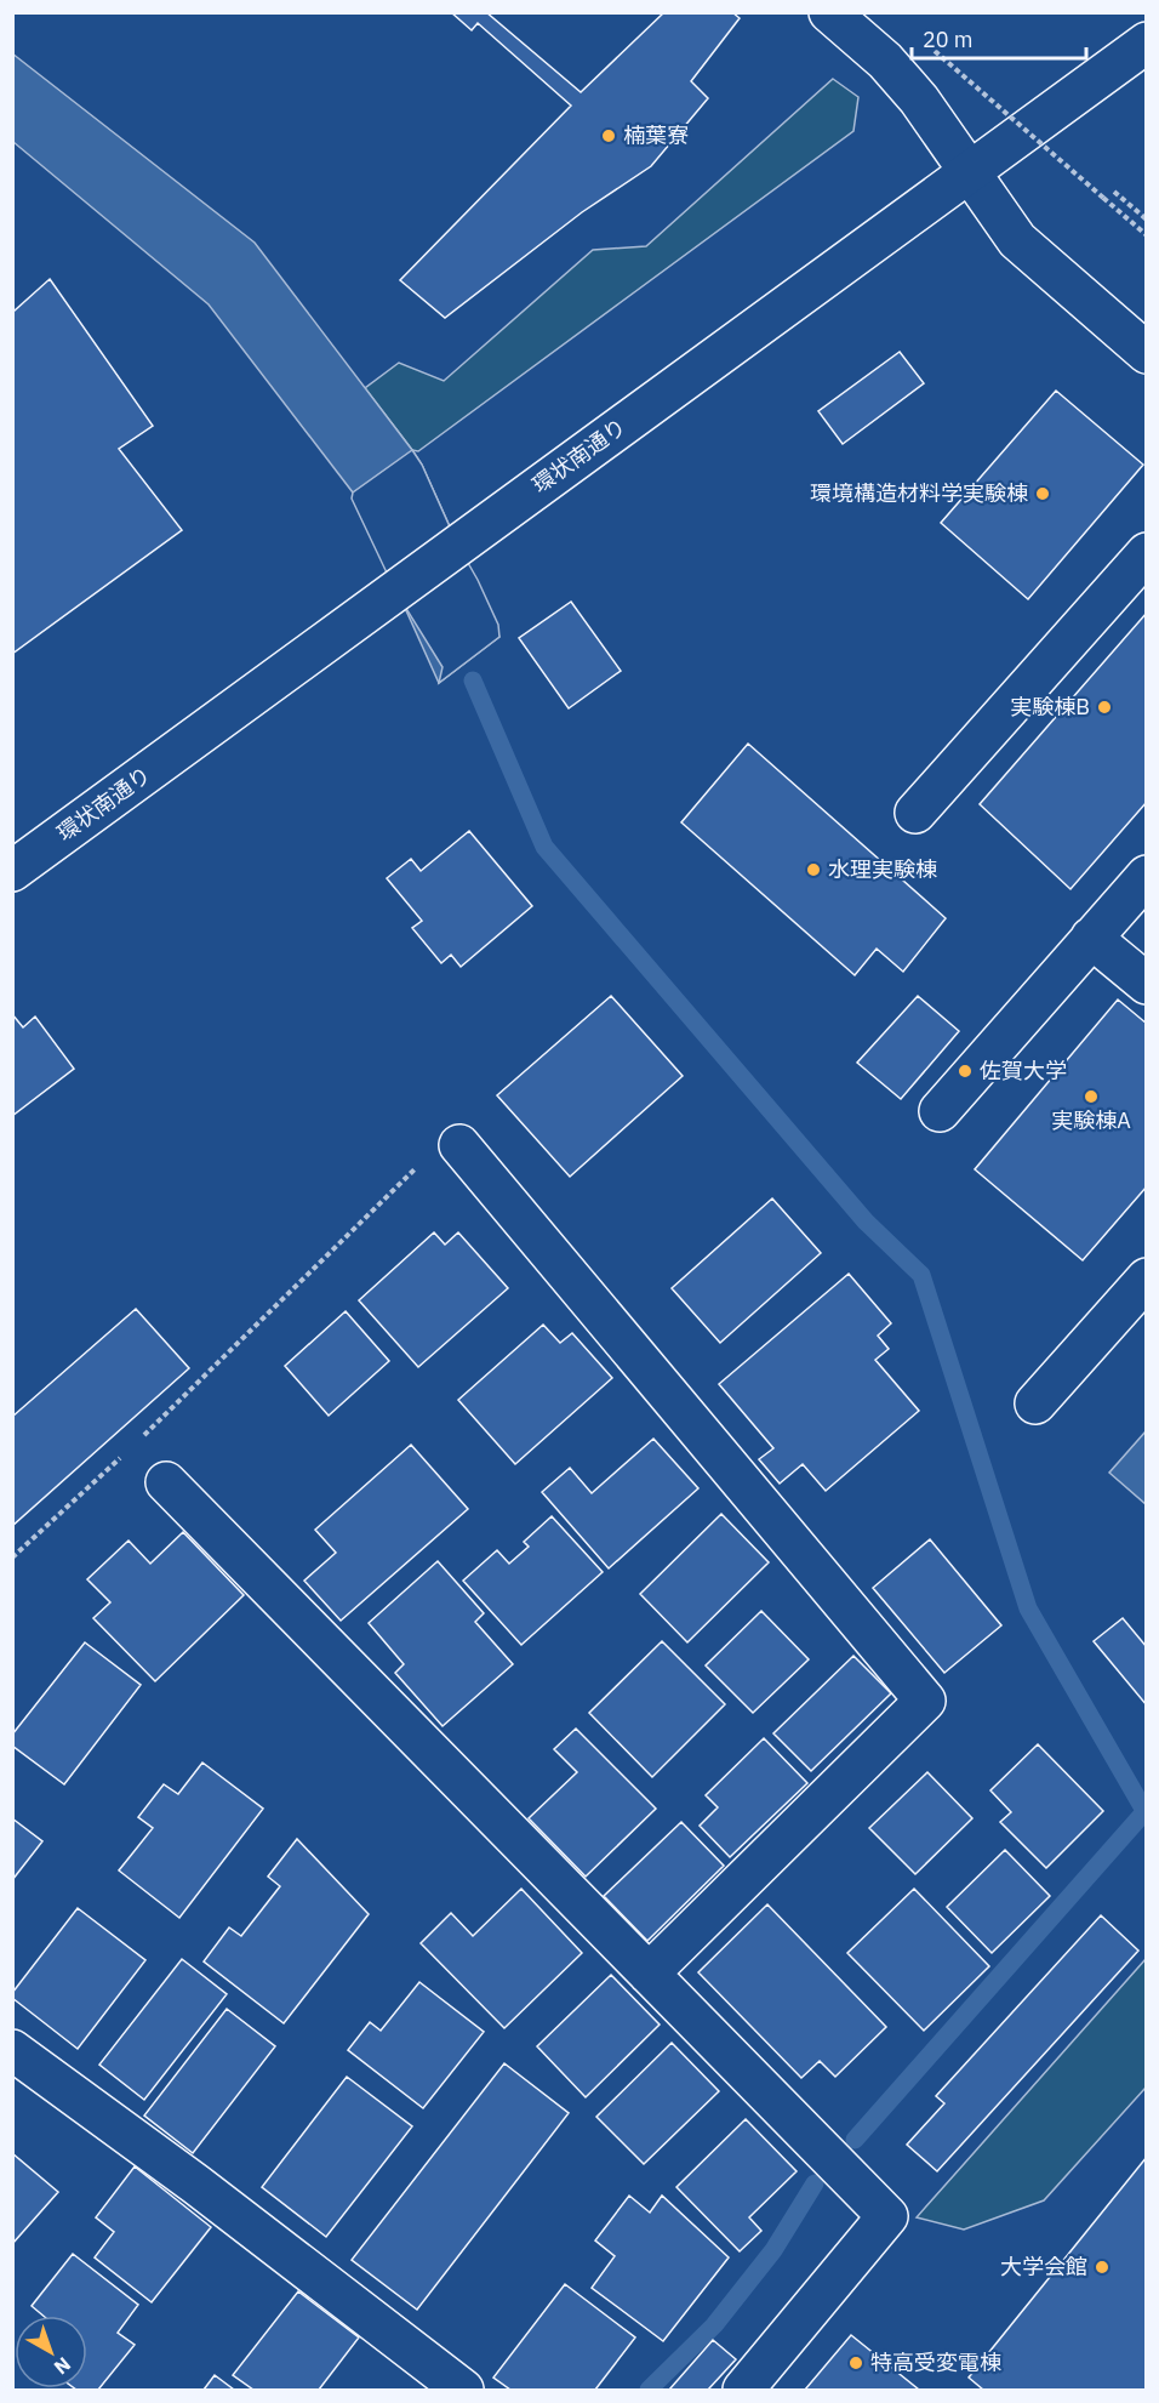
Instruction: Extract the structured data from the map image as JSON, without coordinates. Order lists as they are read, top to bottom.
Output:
{
  "streets": {
    "main road": ["環状南通り"]
  },
  "places": [
    "楠葉寮",
    "環境構造材料学実験棟",
    "実験棟B",
    "水理実験棟",
    "佐賀大学",
    "実験棟A",
    "大学会館",
    "特高受変電棟"
  ],
  "scale_bar": "20 m",
  "north": "bottom right"
}
